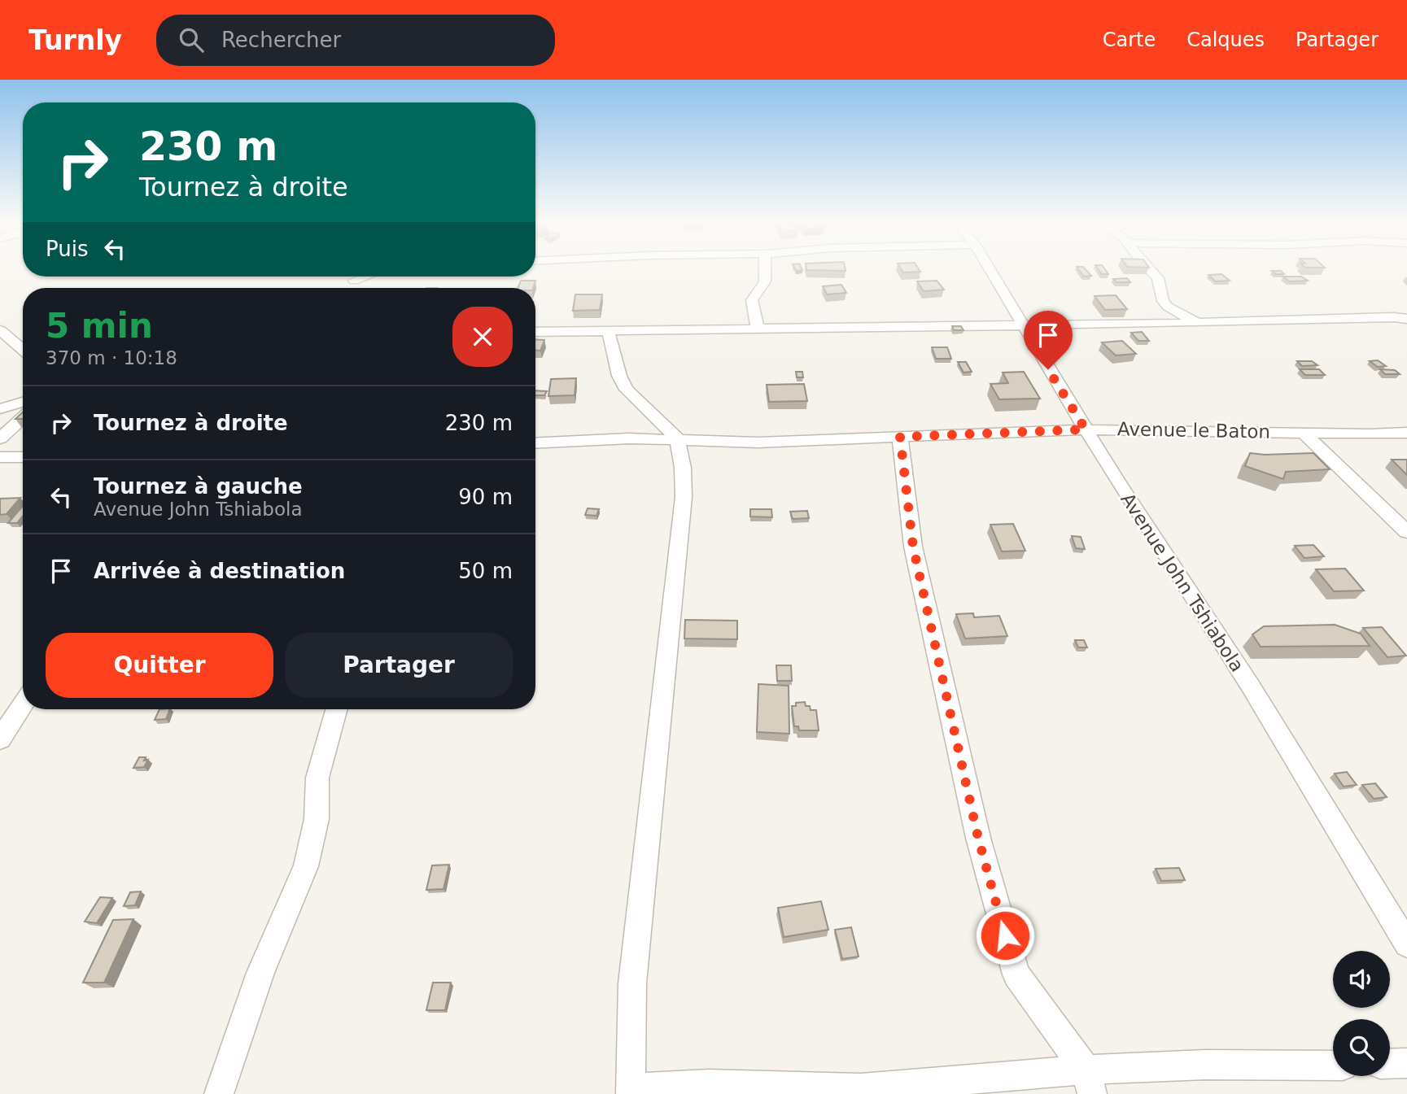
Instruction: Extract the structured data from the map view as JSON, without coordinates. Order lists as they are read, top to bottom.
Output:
{
  "streets": {
    "street": ["Avenue le Baton", "Avenue John Tshiabola"]
  },
  "crossings": [
    ["Avenue le Baton", "Avenue John Tshiabola"]
  ],
  "page": {
    "header": "Turnly",
    "search": "Rechercher",
    "nav": ["Carte", "Calques", "Partager"],
    "turn": ["230 m", "Tournez à droite"],
    "then": "Puis",
    "heading": ["5 min", "370 m · 10:18"],
    "list": [
      {
        "name": "Tournez à droite",
        "value": "230 m"
      },
      {
        "name": "Tournez à gauche",
        "note": "Avenue John Tshiabola",
        "value": "90 m"
      },
      {
        "name": "Arrivée à destination",
        "value": "50 m"
      }
    ],
    "buttons": ["Quitter", "Partager"]
  }
}
